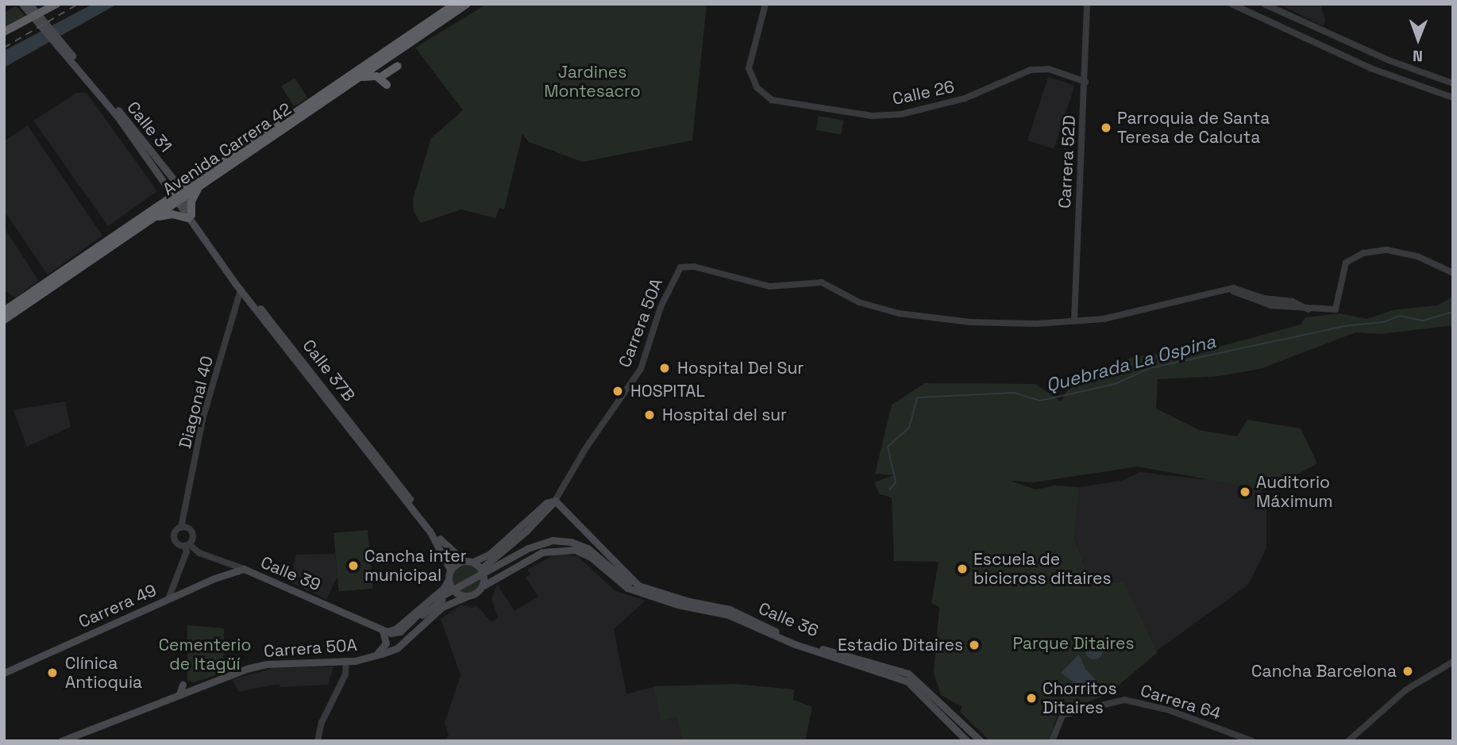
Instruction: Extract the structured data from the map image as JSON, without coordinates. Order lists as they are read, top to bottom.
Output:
{
  "streets": {
    "highway": ["Avenida Carrera 42"],
    "main road": [
      "Calle 31",
      "Carrera 50A",
      "Calle 37B",
      "Calle 39",
      "Carrera 49",
      "Calle 36"
    ],
    "street": [
      "Calle 26",
      "Carrera 52D",
      "Diagonal 40",
      "Carrera 64"
    ]
  },
  "crossings": [
    ["Calle 26", "Carrera 52D"],
    ["Calle 31", "Avenida Carrera 42"],
    ["Calle 31", "Calle 37B"],
    ["Avenida Carrera 42", "Calle 37B"],
    ["Carrera 52D", "Carrera 50A"],
    ["Carrera 50A", "Calle 37B"],
    ["Carrera 50A", "Calle 36"],
    ["Calle 37B", "Diagonal 40"],
    ["Calle 37B", "Calle 36"],
    ["Calle 39", "Carrera 49"]
  ],
  "water": ["Quebrada La Ospina"],
  "parks": ["Jardines Montesacro", "Parque Ditaires", "Cementerio de Itagüí"],
  "places": [
    "Parroquia de Santa Teresa de Calcuta",
    "Hospital Del Sur",
    "HOSPITAL",
    "Hospital del sur",
    "Auditorio Máximum",
    "Cancha inter municipal",
    "Escuela de bicicross ditaires",
    "Estadio Ditaires",
    "Cancha Barcelona",
    "Clínica Antioquia",
    "Chorritos Ditaires"
  ],
  "north": "bottom"
}
